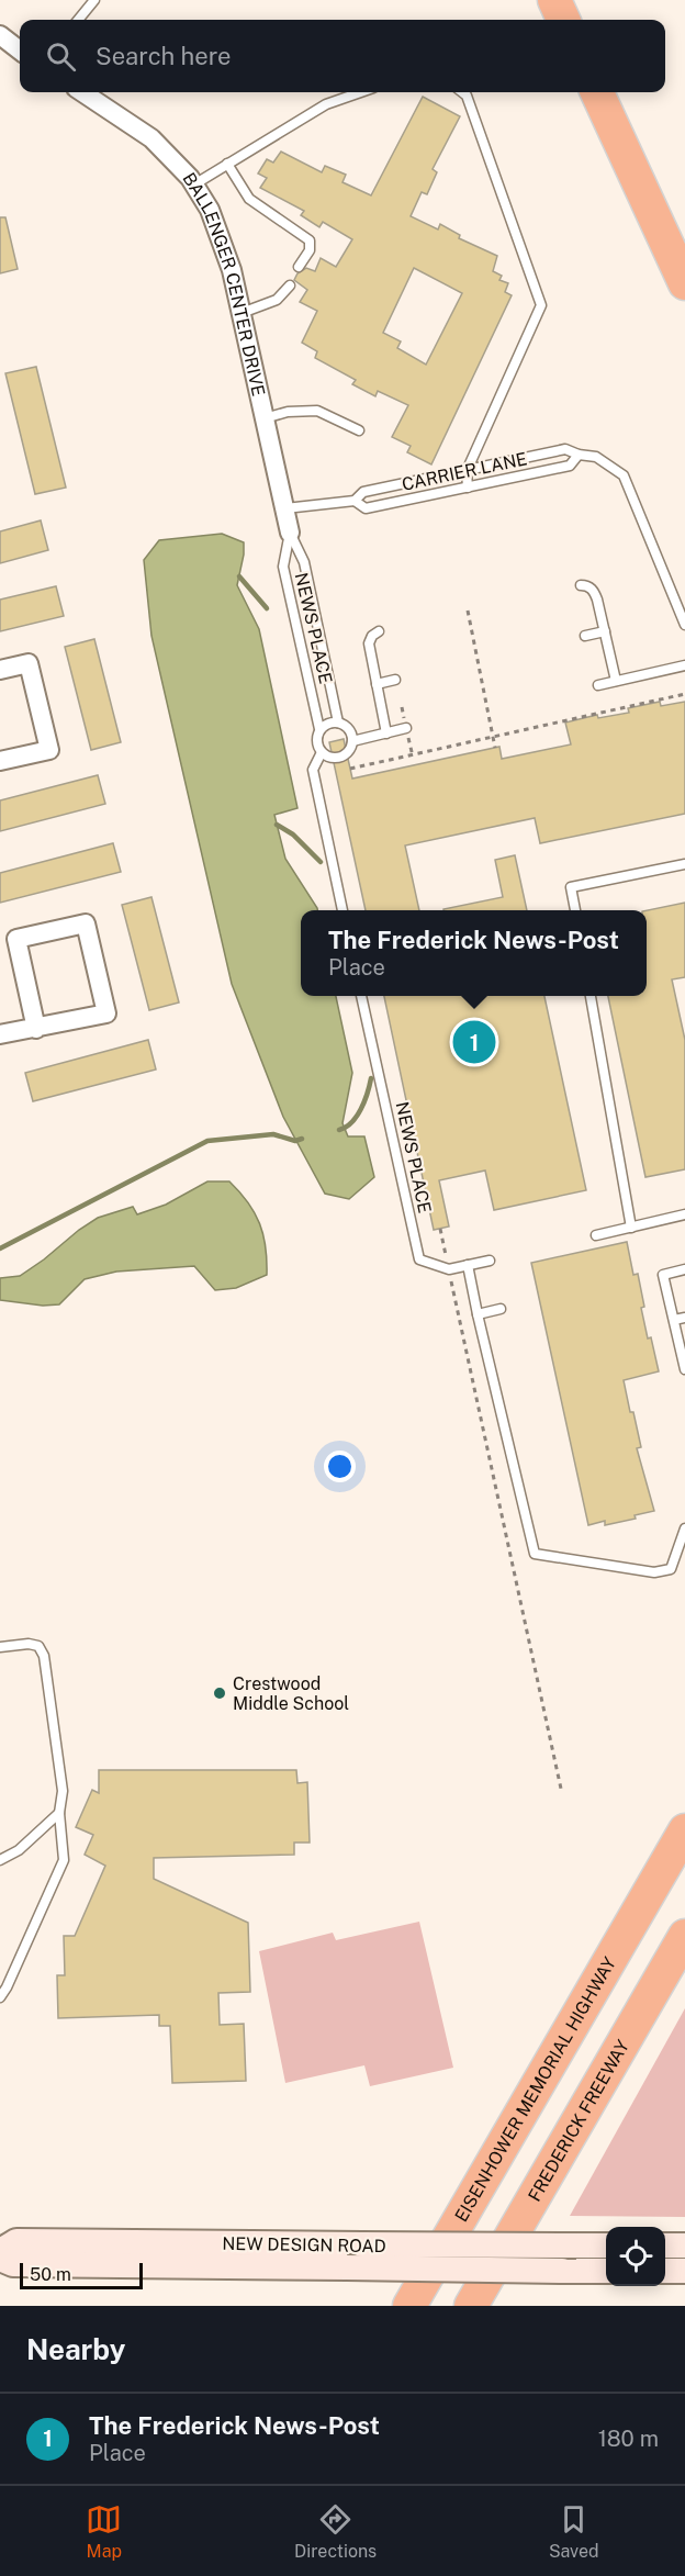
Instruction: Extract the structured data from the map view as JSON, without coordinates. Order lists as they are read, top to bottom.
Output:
{
  "streets": {
    "highway": ["EISENHOWER MEMORIAL HIGHWAY", "FREDERICK FREEWAY"],
    "main road": ["NEW DESIGN ROAD"],
    "street": ["BALLENGER CENTER DRIVE"],
    "lane": ["CARRIER LANE", "NEWS PLACE"]
  },
  "crossings": [
    ["BALLENGER CENTER DRIVE", "CARRIER LANE"],
    ["BALLENGER CENTER DRIVE", "NEWS PLACE"]
  ],
  "places": ["Crestwood Middle School"],
  "scale_bar": "50 m",
  "page": {
    "search": "Search here",
    "popup": ["The Frederick News-Post", "Place"],
    "pins": "1",
    "scale": "50 m",
    "heading": "Nearby",
    "list": [
      {
        "mark": "1",
        "name": "The Frederick News-Post",
        "note": "Place",
        "value": "180 m"
      }
    ],
    "nav": ["Map", "Directions", "Saved"]
  }
}
